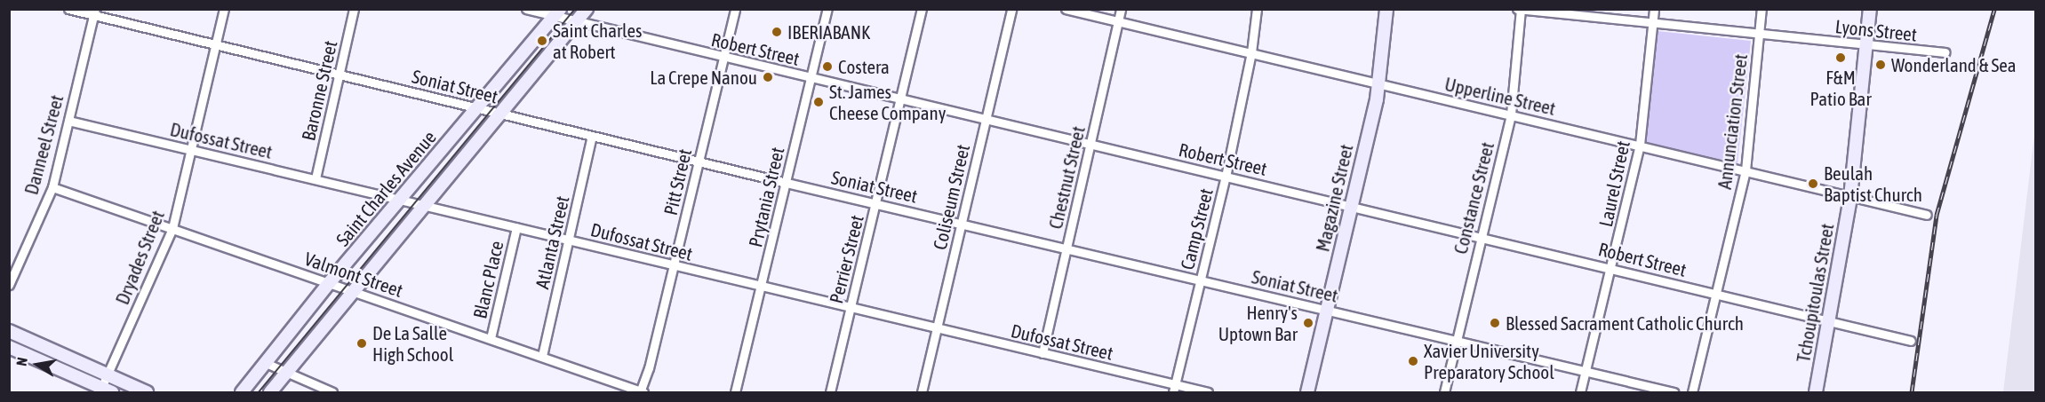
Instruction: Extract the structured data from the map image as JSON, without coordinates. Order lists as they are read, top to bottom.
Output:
{
  "streets": {
    "street": [
      "Lyons Street",
      "Robert Street",
      "Soniat Street",
      "Baronne Street",
      "Upperline Street",
      "Annunciation Street",
      "Dufossat Street",
      "Danneel Street",
      "Chestnut Street",
      "Pitt Street",
      "Laurel Street",
      "Saint Charles Avenue",
      "Prytania Street",
      "Coliseum Street",
      "Magazine Street",
      "Constance Street",
      "Camp Street",
      "Atlanta Street",
      "Dryades Street",
      "Perrier Street",
      "Valmont Street",
      "Blanc Place",
      "Tchoupitoulas Street"
    ]
  },
  "crossings": [
    ["Lyons Street", "Annunciation Street"],
    ["Lyons Street", "Laurel Street"],
    ["Lyons Street", "Constance Street"],
    ["Lyons Street", "Tchoupitoulas Street"],
    ["Robert Street", "Annunciation Street"],
    ["Robert Street", "Chestnut Street"],
    ["Robert Street", "Pitt Street"],
    ["Robert Street", "Laurel Street"],
    ["Robert Street", "Saint Charles Avenue"],
    ["Robert Street", "Prytania Street"],
    ["Robert Street", "Coliseum Street"],
    ["Robert Street", "Magazine Street"],
    ["Robert Street", "Constance Street"],
    ["Robert Street", "Camp Street"],
    ["Robert Street", "Perrier Street"],
    ["Robert Street", "Tchoupitoulas Street"],
    ["Soniat Street", "Baronne Street"],
    ["Soniat Street", "Danneel Street"],
    ["Soniat Street", "Chestnut Street"],
    ["Soniat Street", "Pitt Street"],
    ["Soniat Street", "Laurel Street"],
    ["Soniat Street", "Saint Charles Avenue"],
    ["Soniat Street", "Prytania Street"],
    ["Soniat Street", "Coliseum Street"],
    ["Soniat Street", "Magazine Street"],
    ["Soniat Street", "Constance Street"],
    ["Soniat Street", "Camp Street"],
    ["Soniat Street", "Atlanta Street"],
    ["Soniat Street", "Dryades Street"],
    ["Soniat Street", "Perrier Street"],
    ["Baronne Street", "Dufossat Street"],
    ["Upperline Street", "Annunciation Street"],
    ["Upperline Street", "Chestnut Street"],
    ["Upperline Street", "Laurel Street"],
    ["Upperline Street", "Magazine Street"],
    ["Upperline Street", "Constance Street"],
    ["Upperline Street", "Camp Street"],
    ["Upperline Street", "Tchoupitoulas Street"],
    ["Dufossat Street", "Danneel Street"],
    ["Dufossat Street", "Chestnut Street"],
    ["Dufossat Street", "Pitt Street"],
    ["Dufossat Street", "Saint Charles Avenue"],
    ["Dufossat Street", "Prytania Street"],
    ["Dufossat Street", "Coliseum Street"],
    ["Dufossat Street", "Camp Street"],
    ["Dufossat Street", "Atlanta Street"],
    ["Dufossat Street", "Dryades Street"],
    ["Dufossat Street", "Perrier Street"],
    ["Dufossat Street", "Blanc Place"],
    ["Danneel Street", "Valmont Street"],
    ["Pitt Street", "Valmont Street"],
    ["Saint Charles Avenue", "Valmont Street"],
    ["Atlanta Street", "Valmont Street"],
    ["Dryades Street", "Valmont Street"],
    ["Valmont Street", "Blanc Place"]
  ],
  "places": [
    "IBERIABANK",
    "Saint Charles at Robert",
    "F&M Patio Bar",
    "Wonderland & Sea",
    "Costera",
    "La Crepe Nanou",
    "St. James Cheese Company",
    "Beulah Baptist Church",
    "Henry's Uptown Bar",
    "Blessed Sacrament Catholic Church",
    "De La Salle High School",
    "Xavier University Preparatory School"
  ],
  "north": "left"
}
